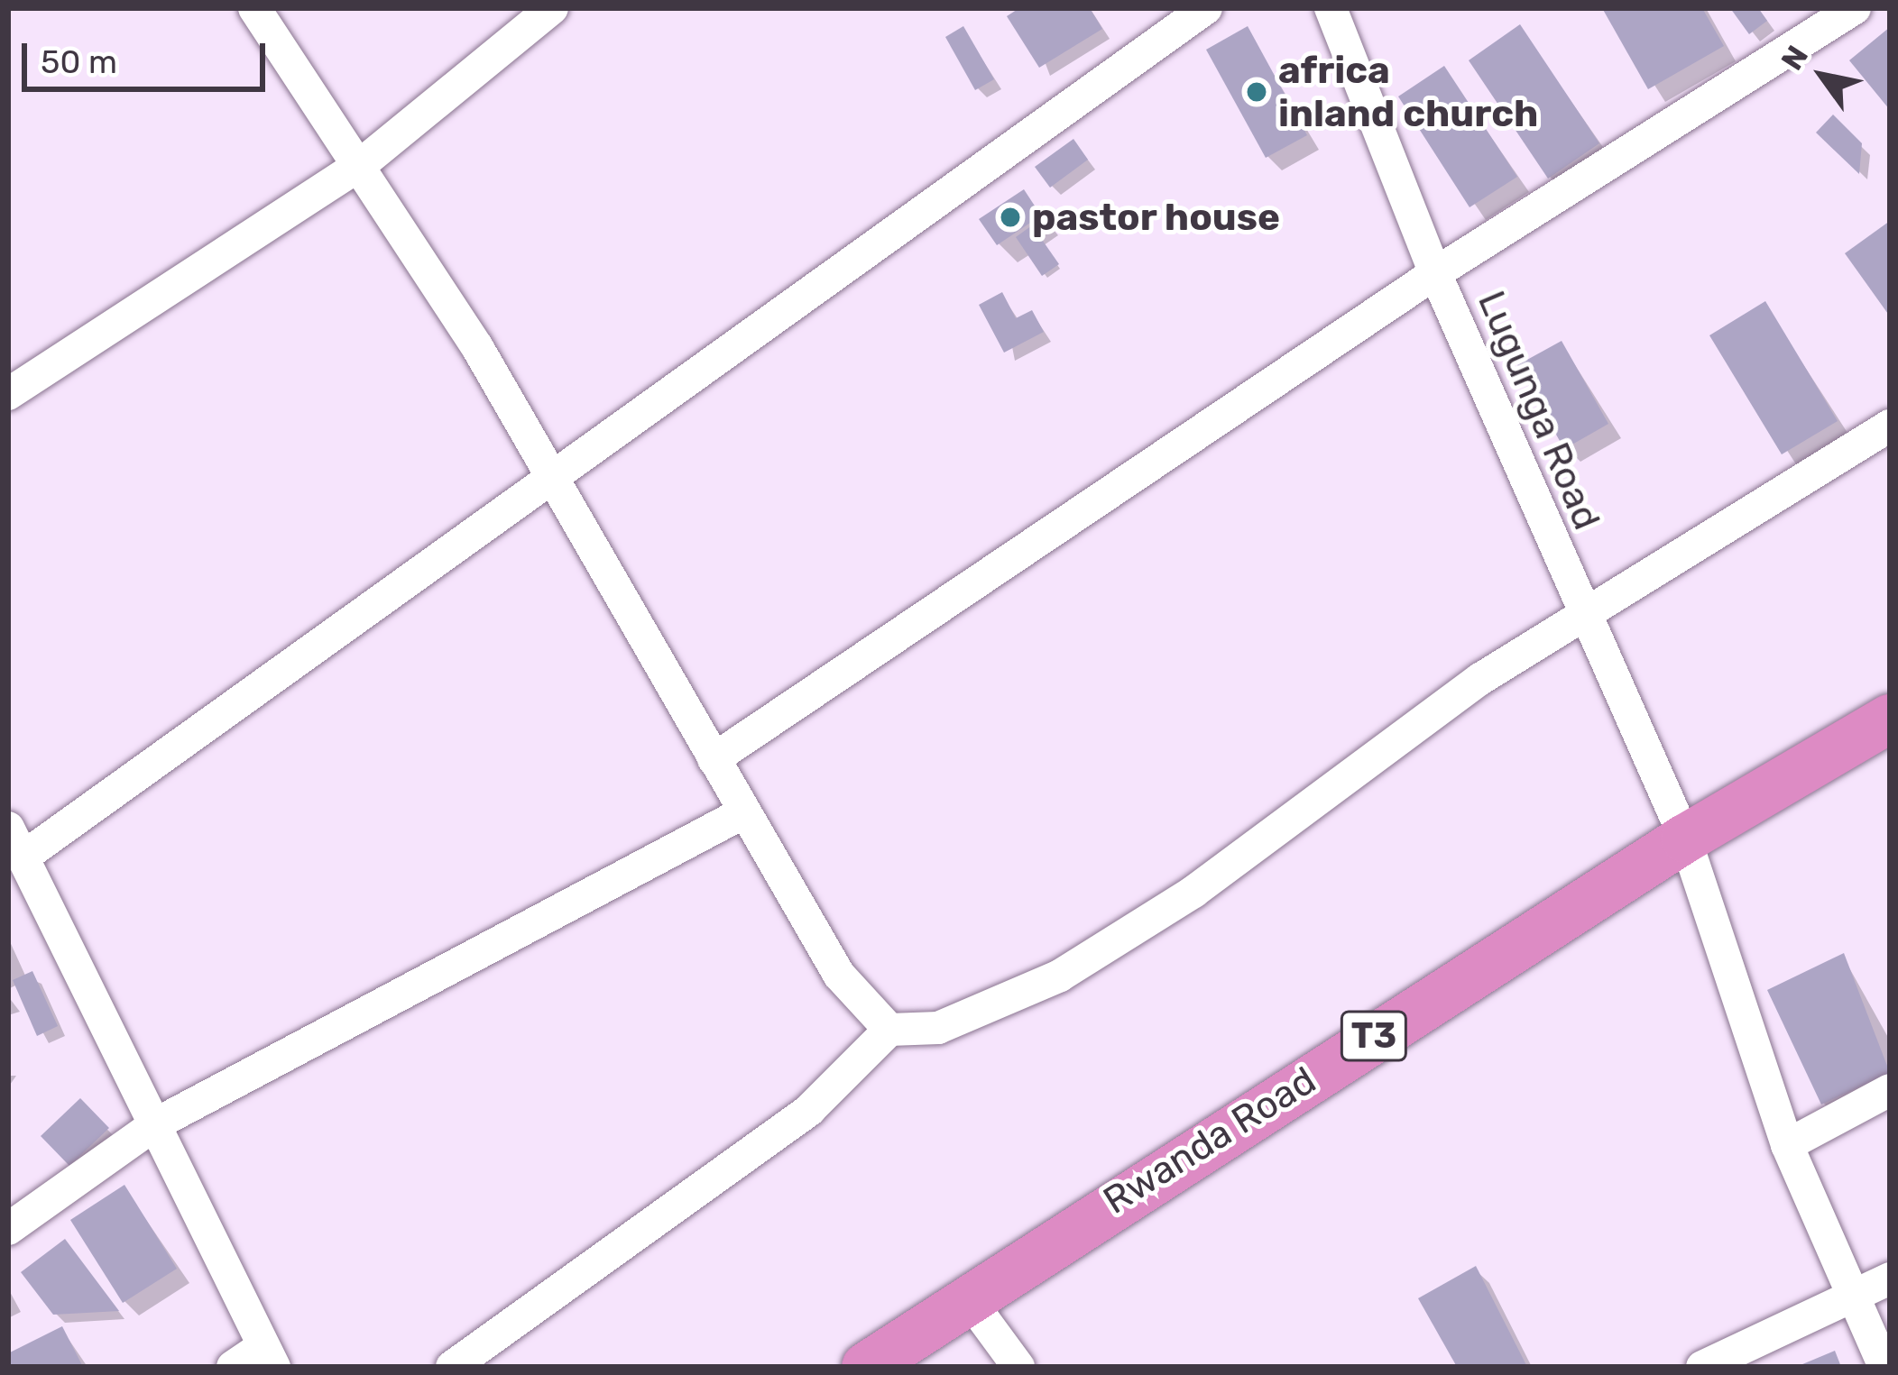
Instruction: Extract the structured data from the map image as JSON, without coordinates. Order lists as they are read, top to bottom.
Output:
{
  "streets": {
    "highway": ["T3", "Rwanda Road"],
    "street": ["Lugunga Road"]
  },
  "crossings": [
    ["Lugunga Road", "Rwanda Road"]
  ],
  "places": ["africa inland church", "pastor house"],
  "scale_bar": "50 m",
  "north": "top left"
}
